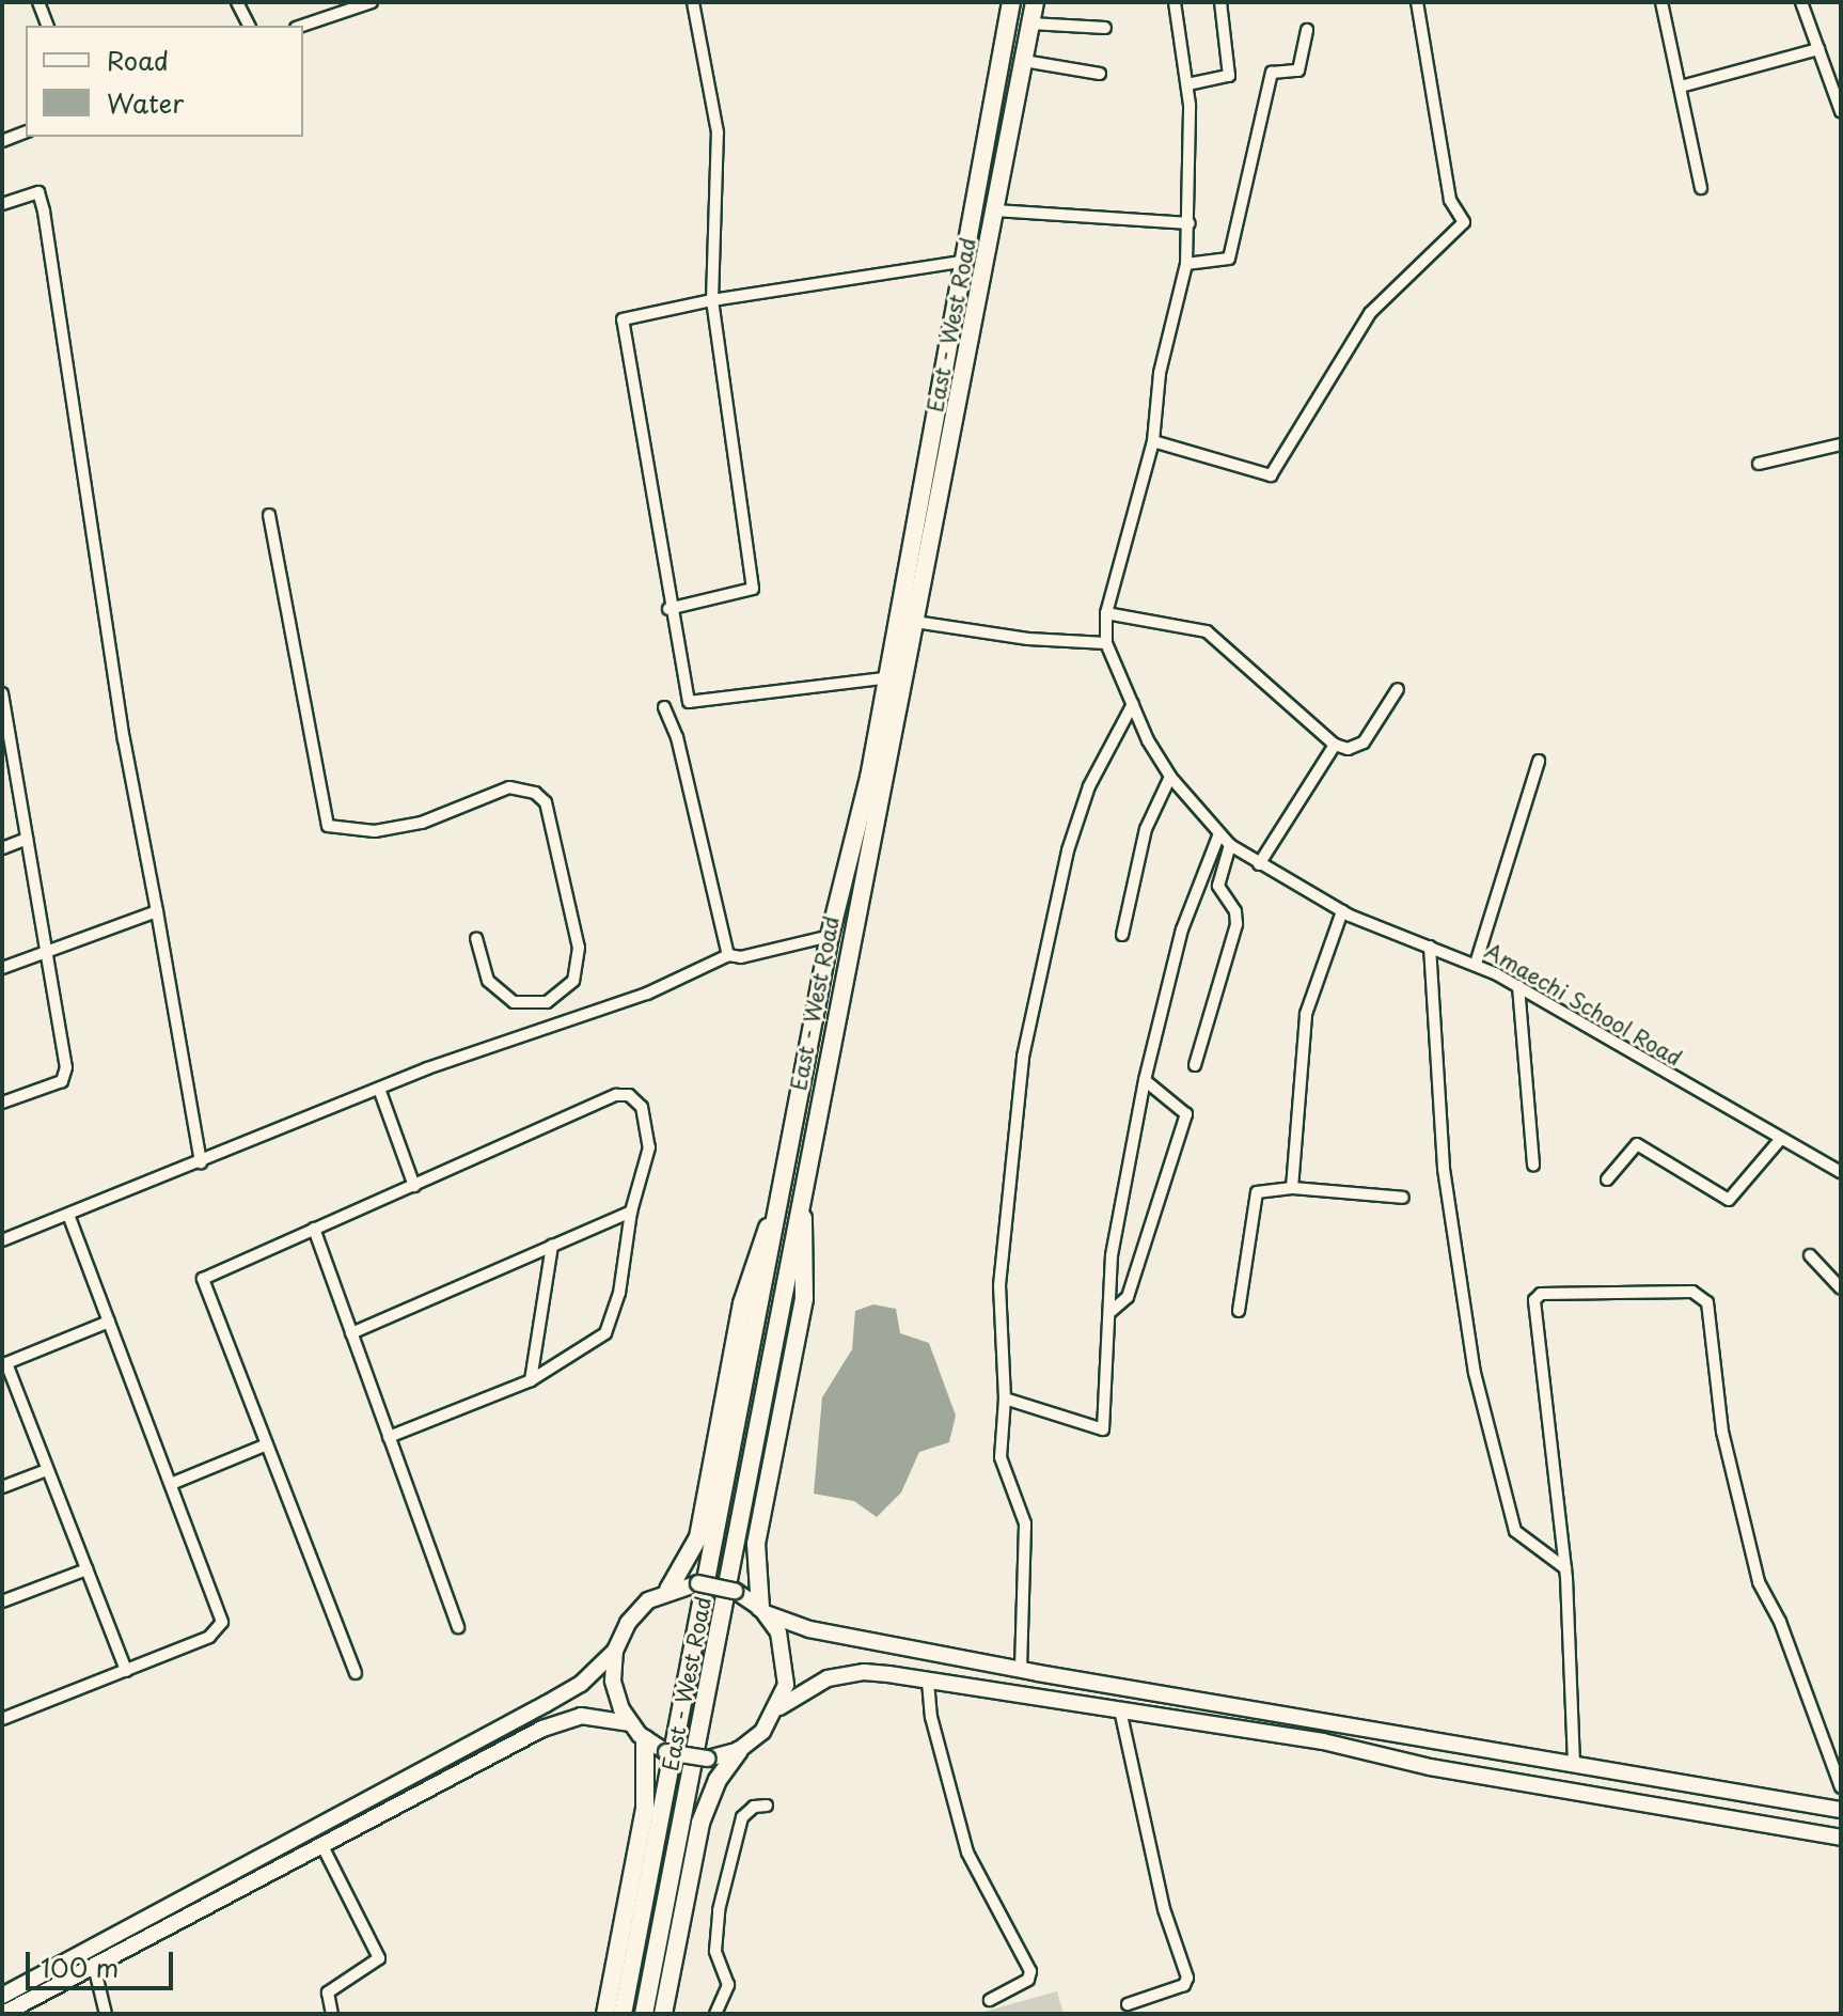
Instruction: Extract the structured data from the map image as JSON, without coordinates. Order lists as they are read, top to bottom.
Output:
{
  "streets": {
    "main road": ["East - West Road"],
    "street": ["Amaechi School Road"]
  },
  "legend": ["Road", "Water"],
  "scale_bar": "100 m"
}
